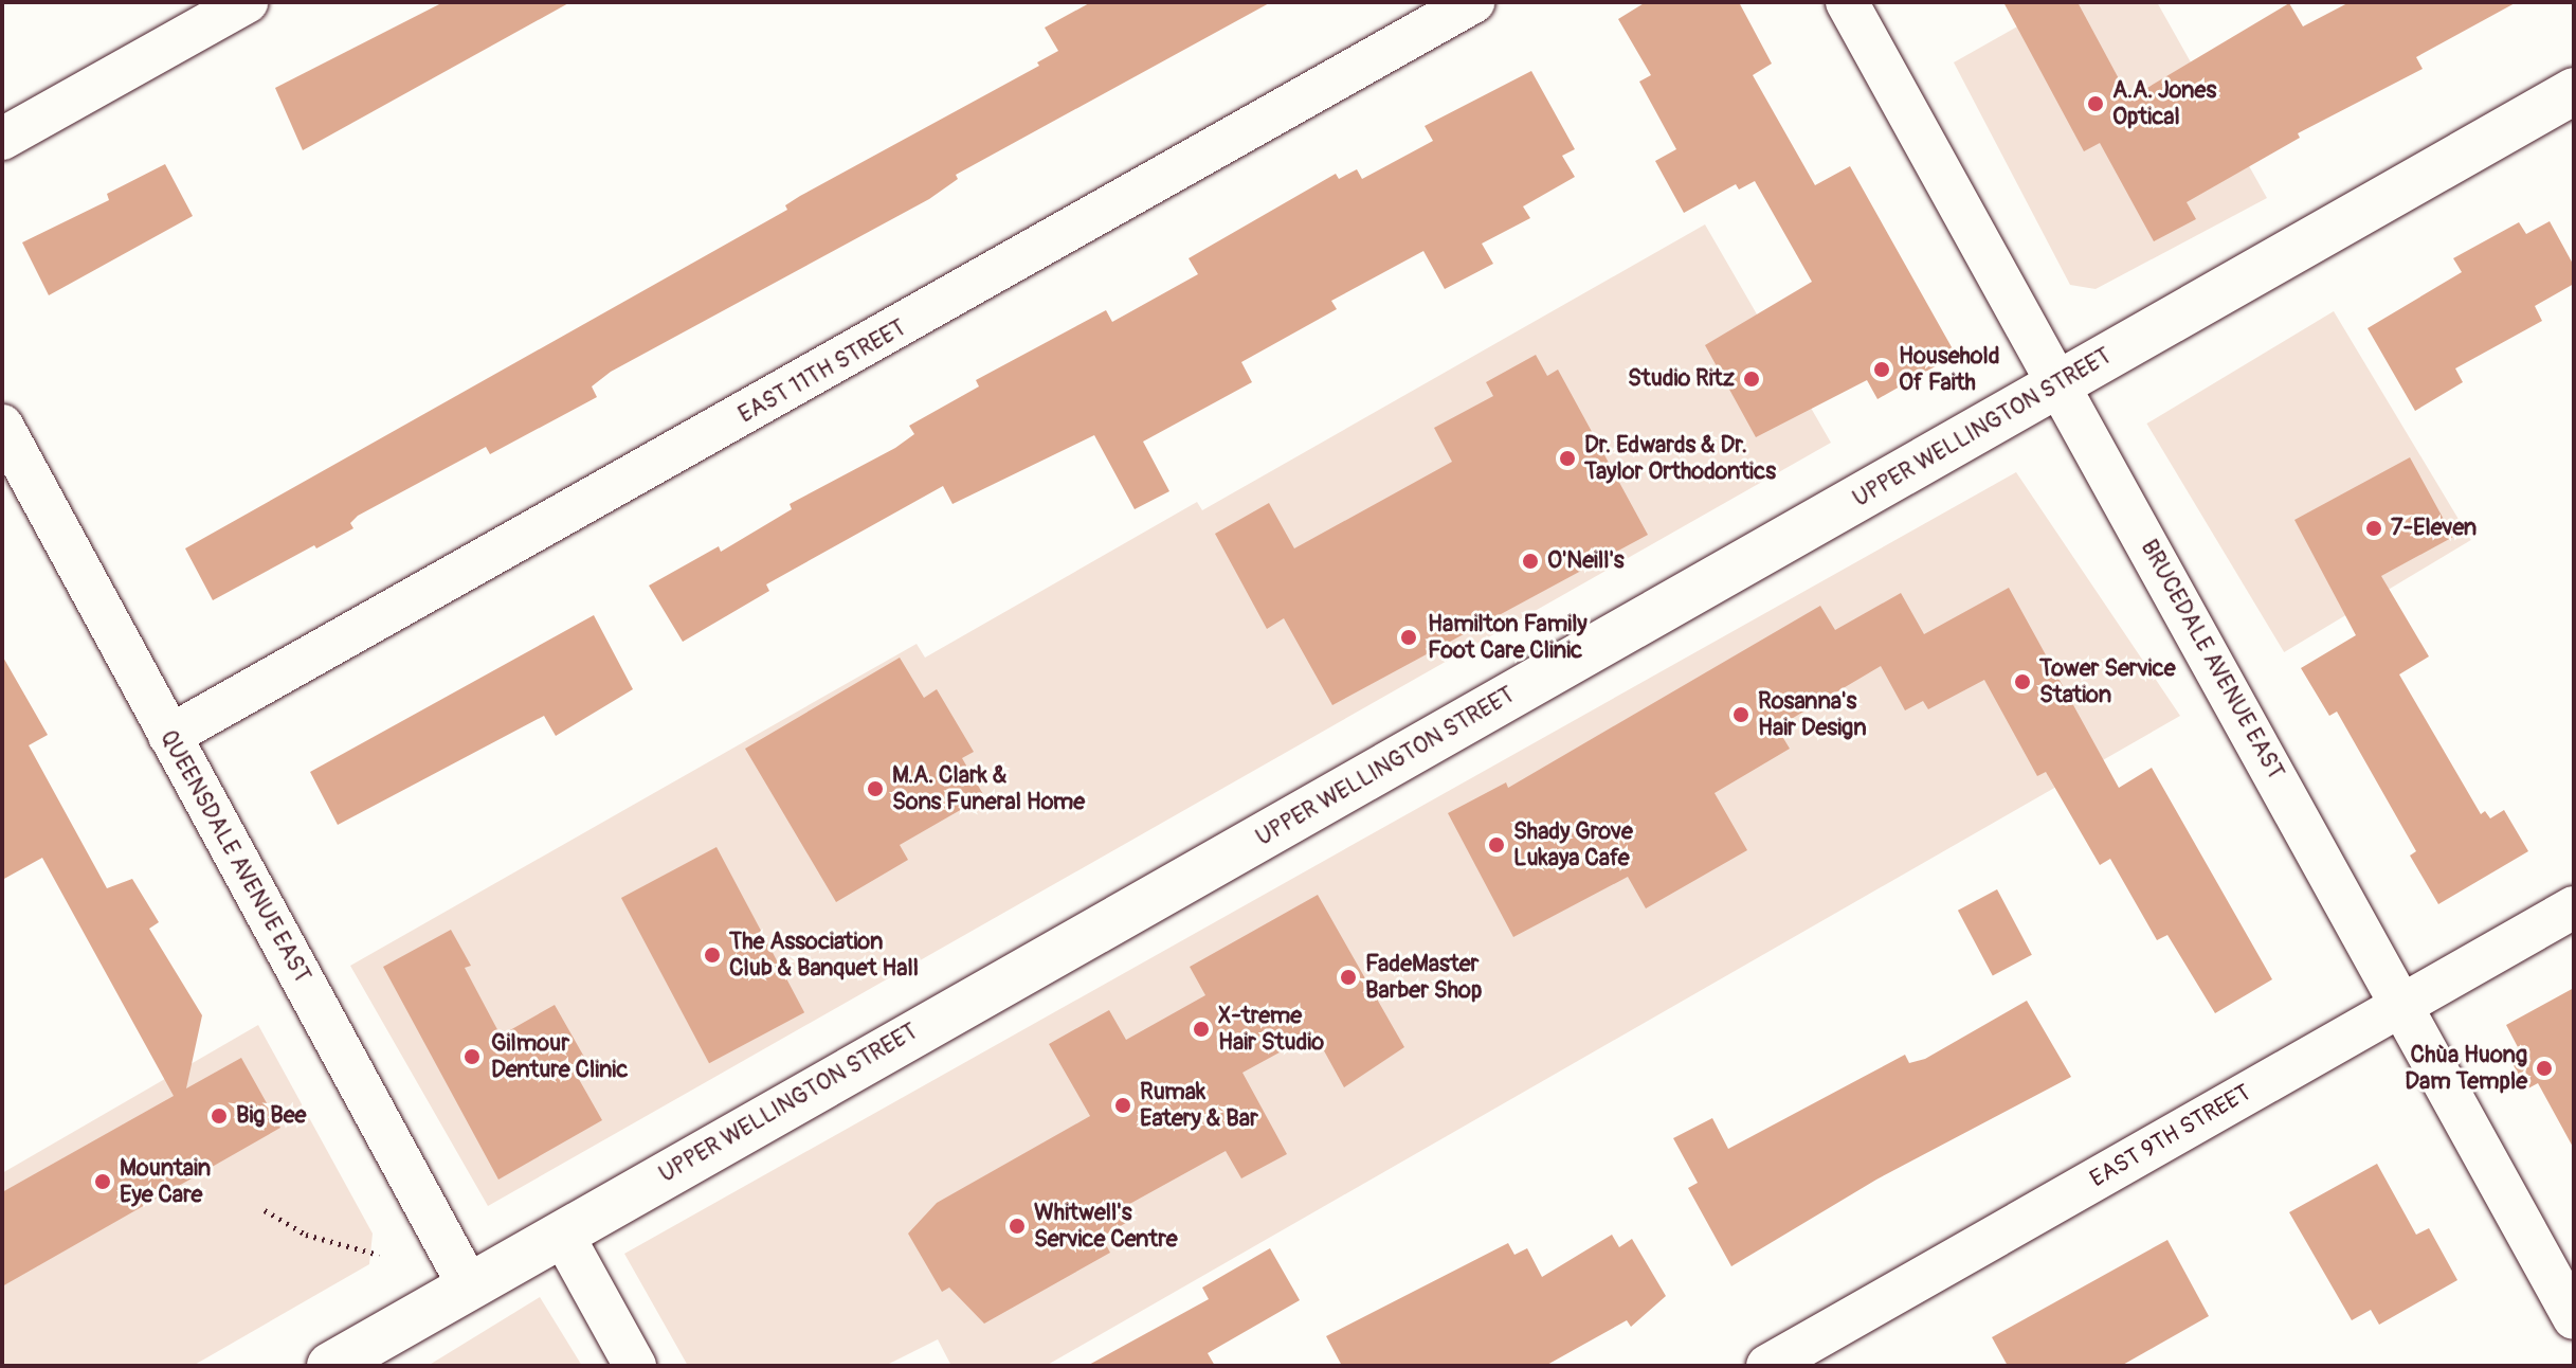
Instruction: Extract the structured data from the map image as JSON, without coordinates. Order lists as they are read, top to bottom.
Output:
{
  "streets": {
    "main road": ["UPPER WELLINGTON STREET"],
    "street": [
      "EAST 11TH STREET",
      "BRUCEDALE AVENUE EAST",
      "QUEENSDALE AVENUE EAST",
      "EAST 9TH STREET"
    ]
  },
  "crossings": [
    ["EAST 11TH STREET", "QUEENSDALE AVENUE EAST"],
    ["UPPER WELLINGTON STREET", "BRUCEDALE AVENUE EAST"],
    ["UPPER WELLINGTON STREET", "QUEENSDALE AVENUE EAST"],
    ["BRUCEDALE AVENUE EAST", "EAST 9TH STREET"]
  ],
  "places": [
    "A.A. Jones Optical",
    "Household Of Faith",
    "Studio Ritz",
    "Dr. Edwards & Dr. Taylor Orthodontics",
    "7-Eleven",
    "O'Neill's",
    "Hamilton Family Foot Care Clinic",
    "Tower Service Station",
    "Rosanna's Hair Design",
    "M.A. Clark & Sons Funeral Home",
    "Shady Grove Lukaya Cafe",
    "The Association Club & Banquet Hall",
    "FadeMaster Barber Shop",
    "X-treme Hair Studio",
    "Gilmour Denture Clinic",
    "Chùa Huong Dam Temple",
    "Rumak Eatery & Bar",
    "Big Bee",
    "Mountain Eye Care",
    "Whitwell's Service Centre"
  ]
}
